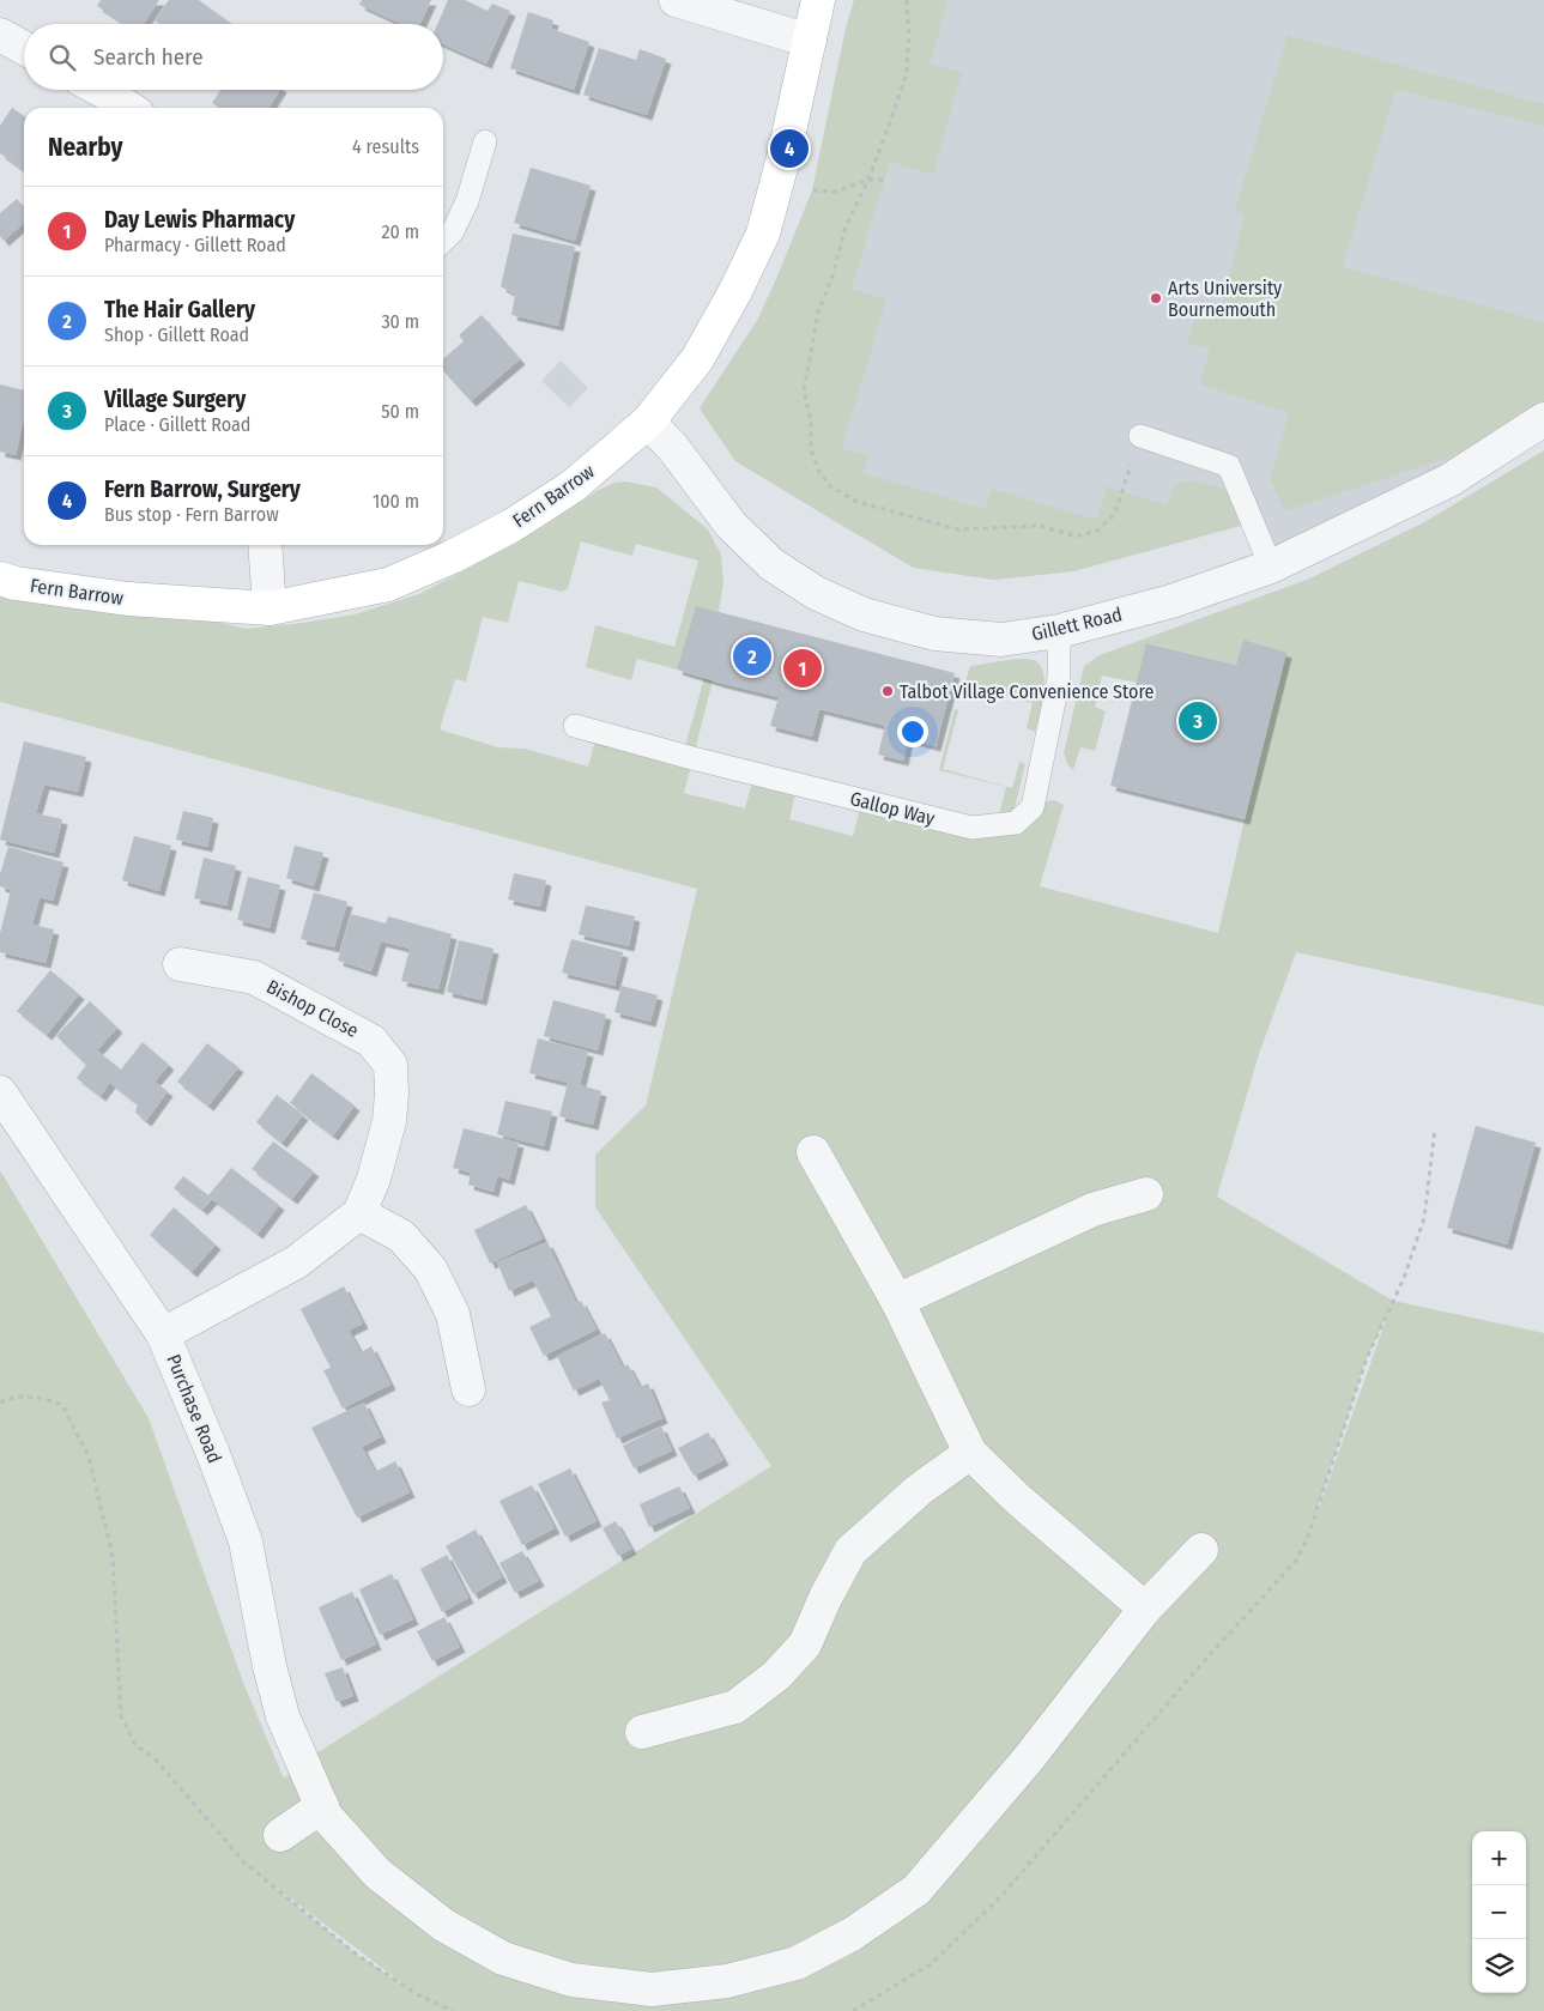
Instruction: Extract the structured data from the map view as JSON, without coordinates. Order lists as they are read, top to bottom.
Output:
{
  "streets": {
    "street": [
      "Fern Barrow",
      "Gillett Road",
      "Bishop Close",
      "Purchase Road"
    ],
    "lane": ["Gallop Way"]
  },
  "crossings": [
    ["Fern Barrow", "Gillett Road"],
    ["Gillett Road", "Gallop Way"],
    ["Bishop Close", "Purchase Road"]
  ],
  "places": ["Arts University Bournemouth", "Talbot Village Convenience Store"],
  "page": {
    "search": "Search here",
    "heading": ["Nearby", "4 results"],
    "pins": [
      "4",
      "2",
      "1",
      "3"
    ],
    "list": [
      {
        "mark": "1",
        "name": "Day Lewis Pharmacy",
        "note": "Pharmacy · Gillett Road",
        "value": "20 m"
      },
      {
        "mark": "2",
        "name": "The Hair Gallery",
        "note": "Shop · Gillett Road",
        "value": "30 m"
      },
      {
        "mark": "3",
        "name": "Village Surgery",
        "note": "Place · Gillett Road",
        "value": "50 m"
      },
      {
        "mark": "4",
        "name": "Fern Barrow, Surgery",
        "note": "Bus stop · Fern Barrow",
        "value": "100 m"
      }
    ],
    "map_buttons": ["+", "−"]
  }
}
